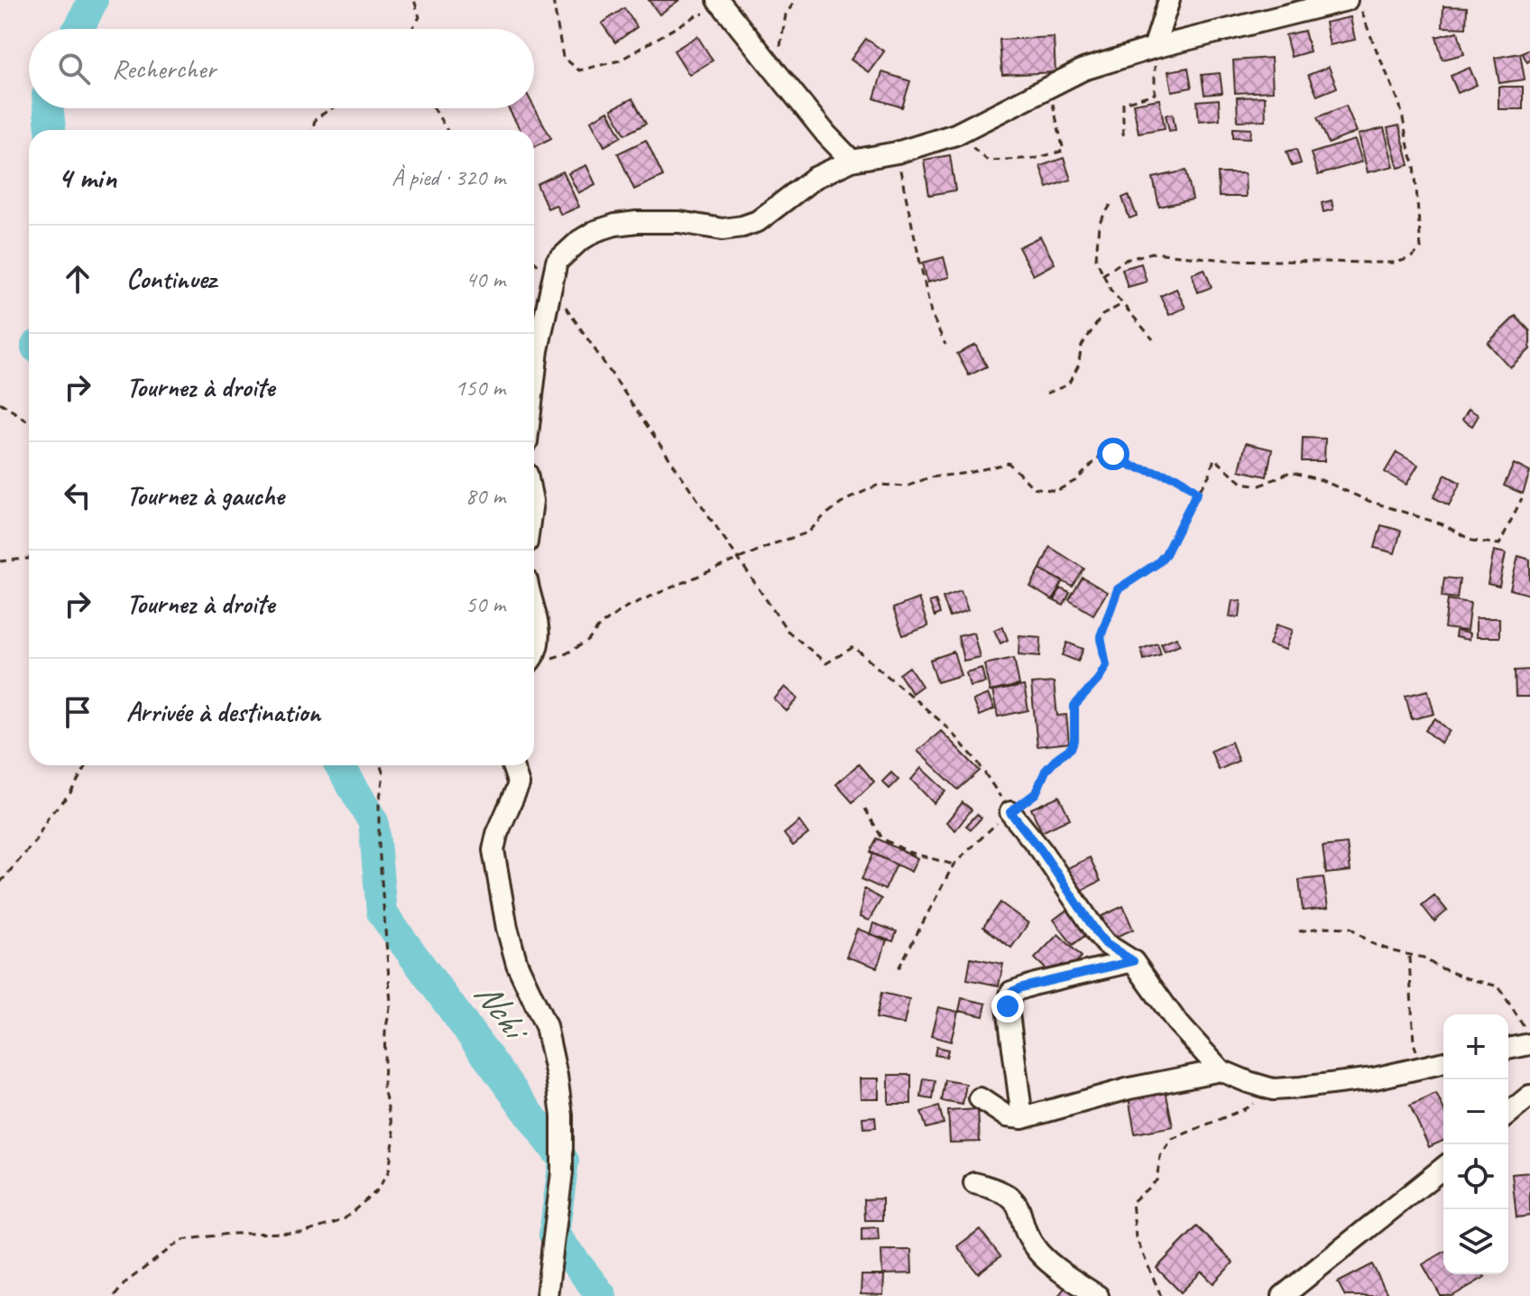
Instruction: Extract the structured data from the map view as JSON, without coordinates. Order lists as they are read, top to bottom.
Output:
{
  "water": ["Nchi"],
  "page": {
    "search": "Rechercher",
    "heading": ["4 min", "À pied · 320 m"],
    "list": [
      ["Continuez", "40 m"],
      ["Tournez à droite", "150 m"],
      ["Tournez à gauche", "80 m"],
      ["Tournez à droite", "50 m"],
      "Arrivée à destination"
    ],
    "map_buttons": ["+", "−"]
  }
}
